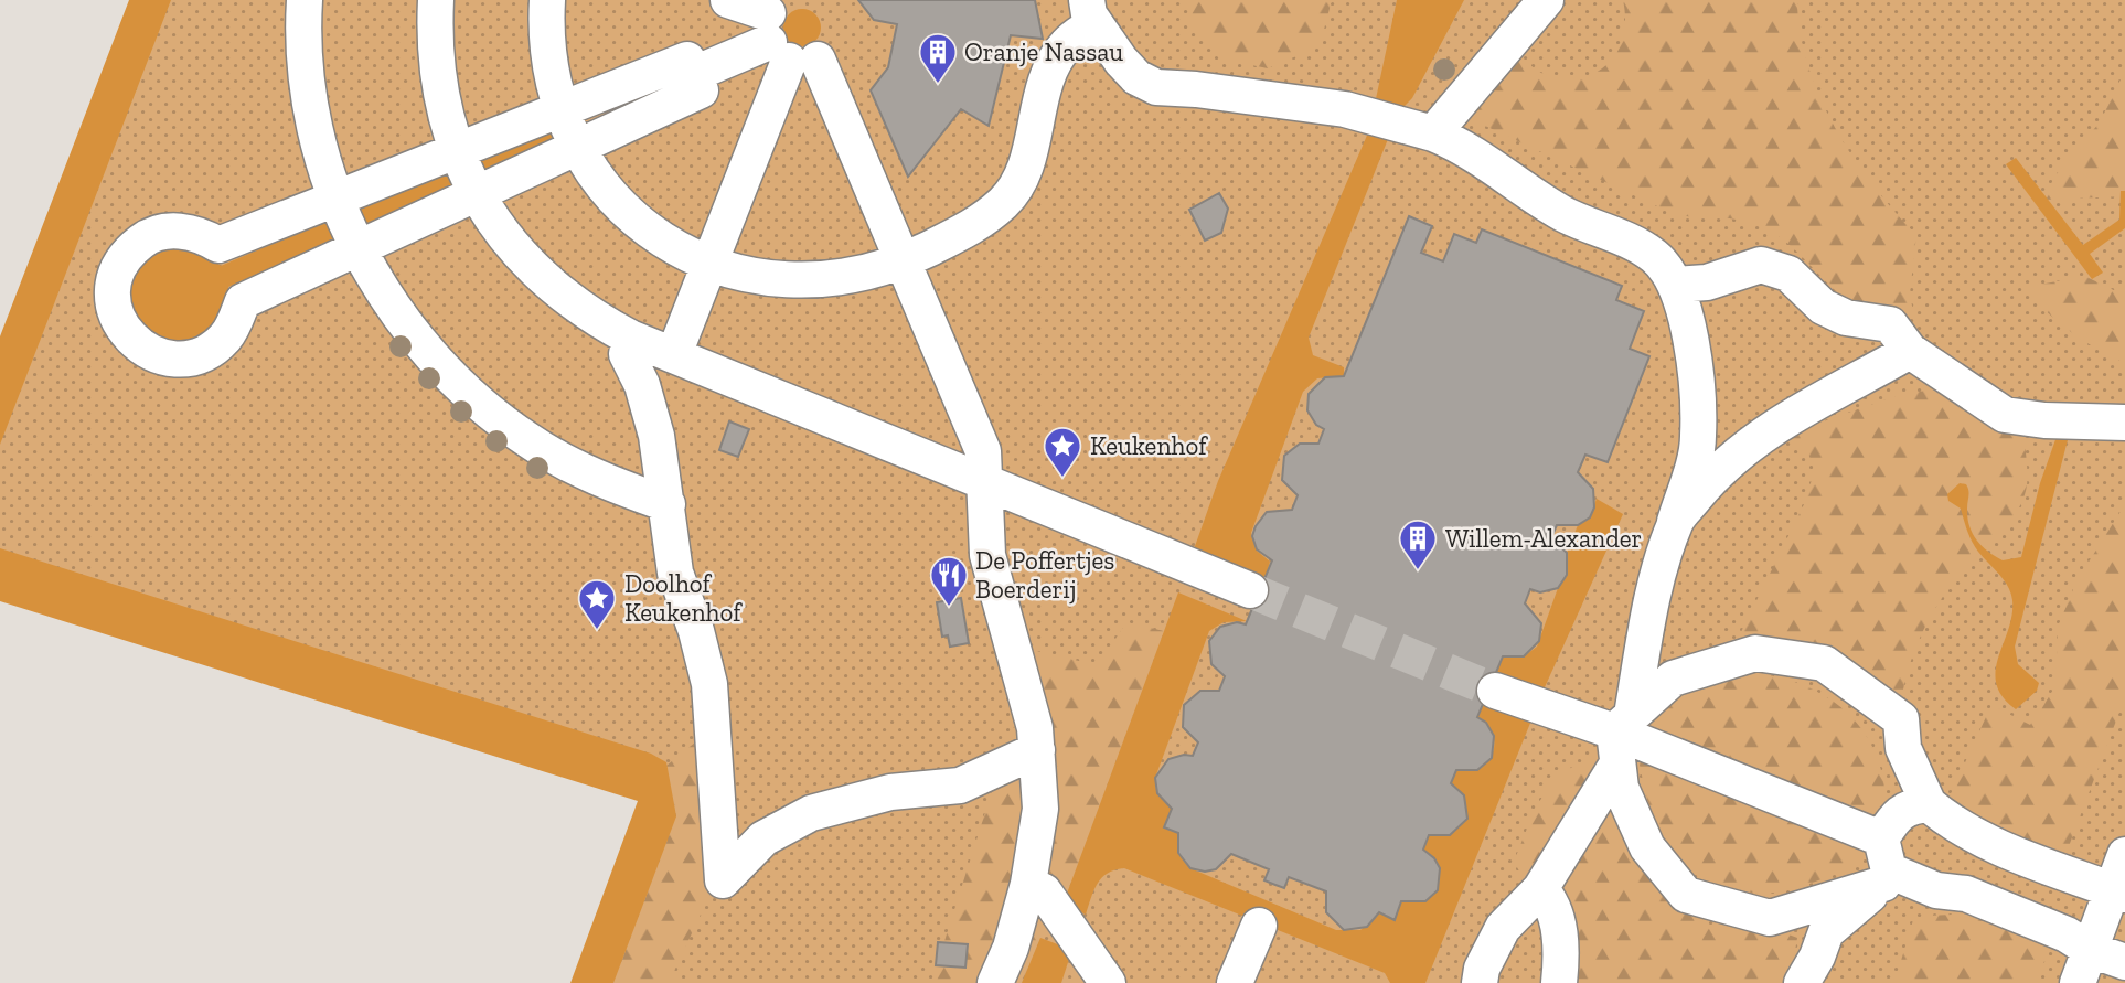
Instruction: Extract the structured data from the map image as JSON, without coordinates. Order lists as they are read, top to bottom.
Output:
{
  "places": {
    "building": ["Oranje Nassau", "Willem-Alexander"],
    "place": ["Keukenhof", "Doolhof Keukenhof"],
    "restaurant": ["De Poffertjes Boerderij"]
  }
}
